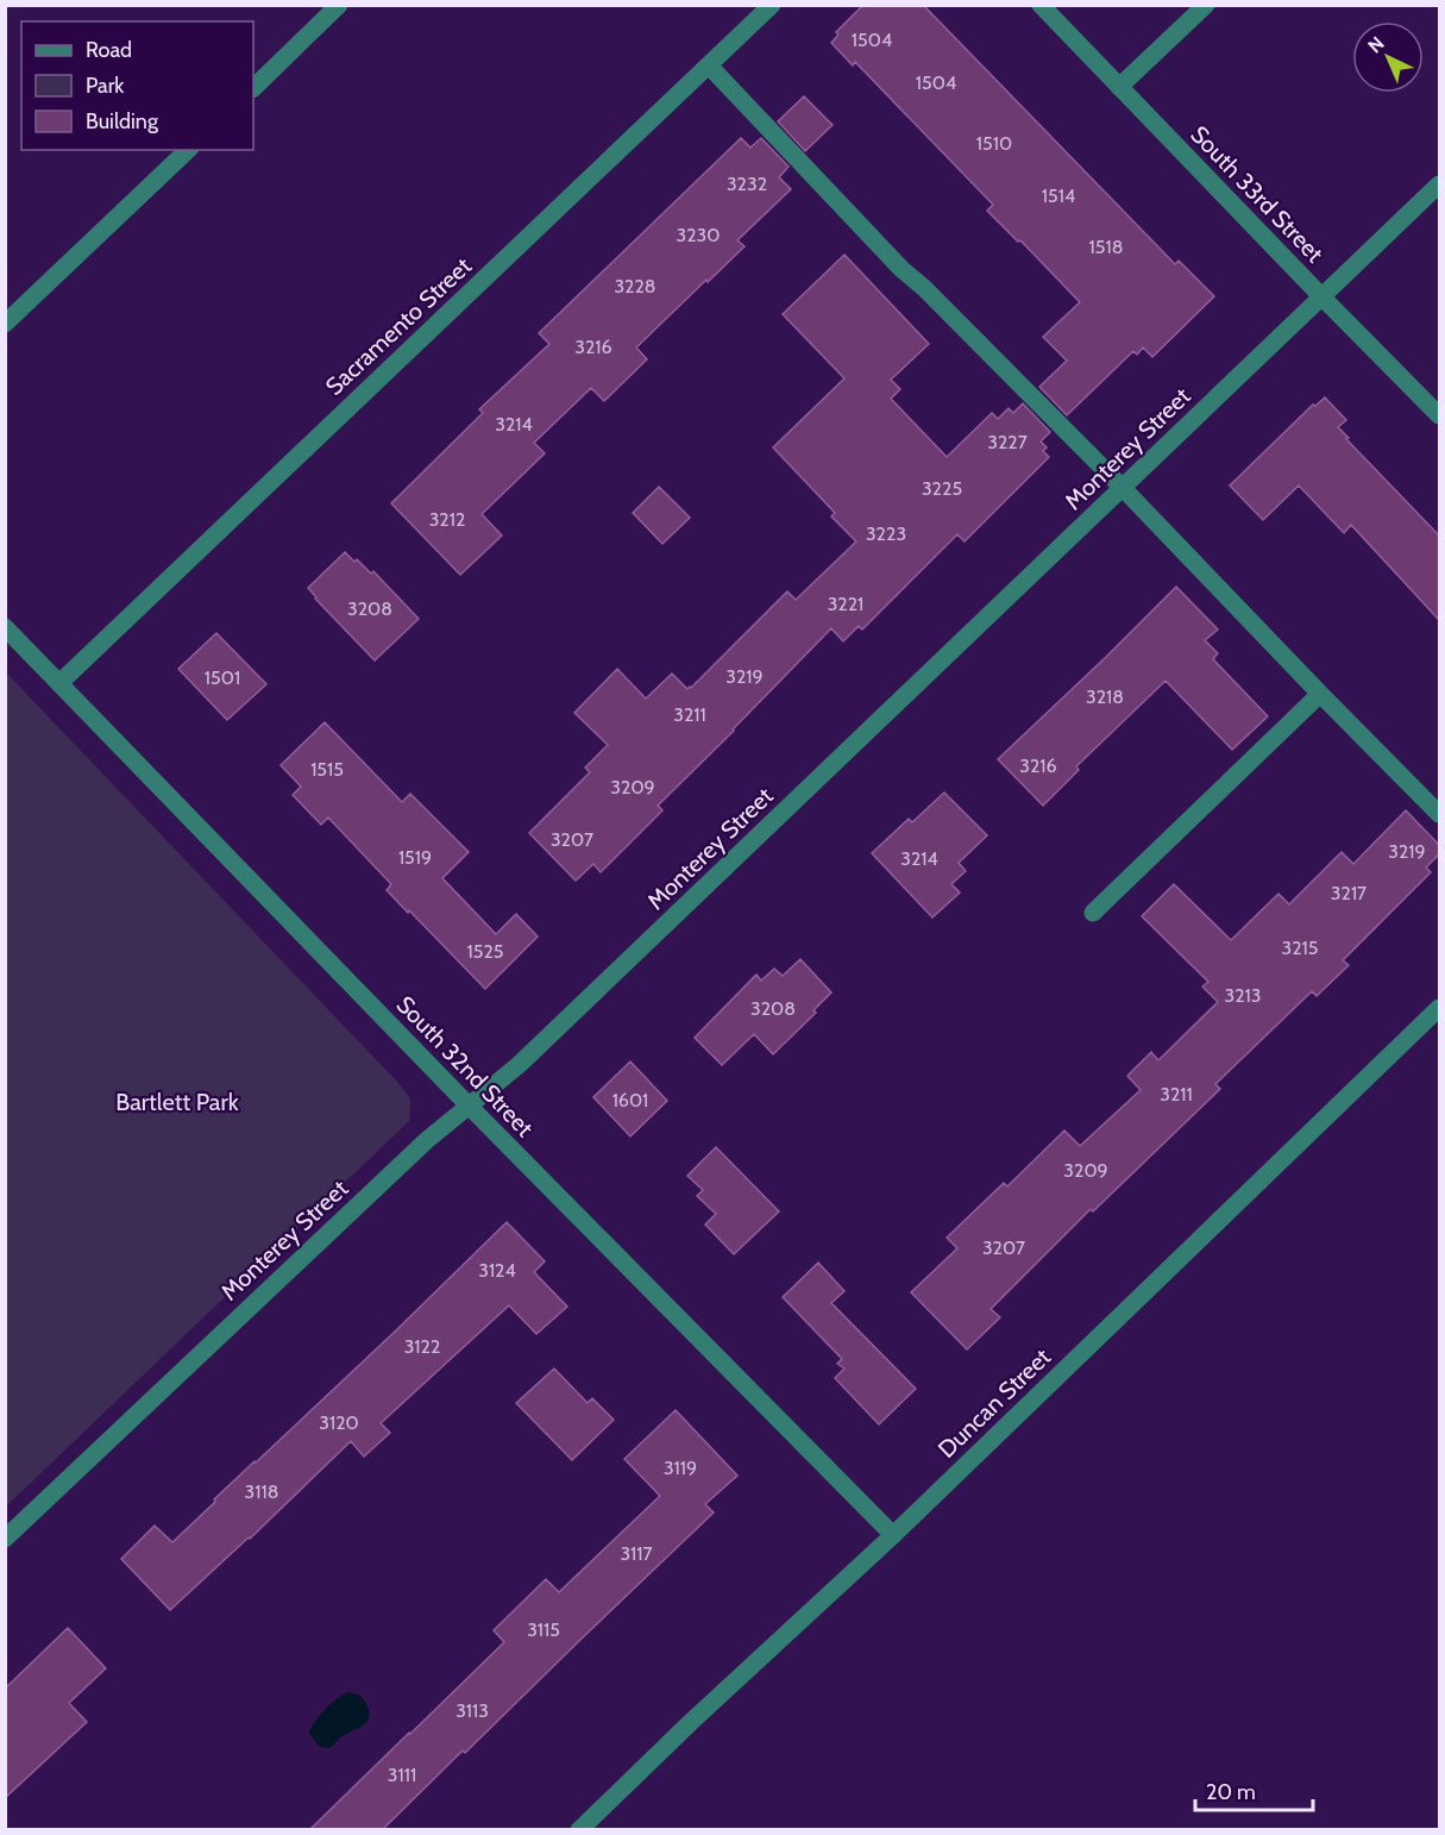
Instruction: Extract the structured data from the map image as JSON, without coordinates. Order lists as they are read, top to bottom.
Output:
{
  "streets": {
    "street": [
      "South 33rd Street",
      "Sacramento Street",
      "Monterey Street",
      "South 32nd Street",
      "Duncan Street"
    ]
  },
  "crossings": [
    ["South 33rd Street", "Monterey Street"],
    ["Sacramento Street", "South 32nd Street"],
    ["Monterey Street", "South 32nd Street"],
    ["South 32nd Street", "Duncan Street"]
  ],
  "parks": ["Bartlett Park"],
  "house_numbers": [
    "1504",
    "1504",
    "1510",
    "3232",
    "1514",
    "3230",
    "1518",
    "3228",
    "3216",
    "3214",
    "3227",
    "3225",
    "3212",
    "3223",
    "3221",
    "3208",
    "3219",
    "1501",
    "3218",
    "3211",
    "3216",
    "1515",
    "3209",
    "3207",
    "3219",
    "1519",
    "3214",
    "3217",
    "3215",
    "1525",
    "3213",
    "3208",
    "3211",
    "1601",
    "3209",
    "3207",
    "3124",
    "3122",
    "3120",
    "3119",
    "3118",
    "3117",
    "3115",
    "3113",
    "3111"
  ],
  "legend": ["Road", "Park", "Building"],
  "scale_bar": "20 m",
  "north": "top left"
}
